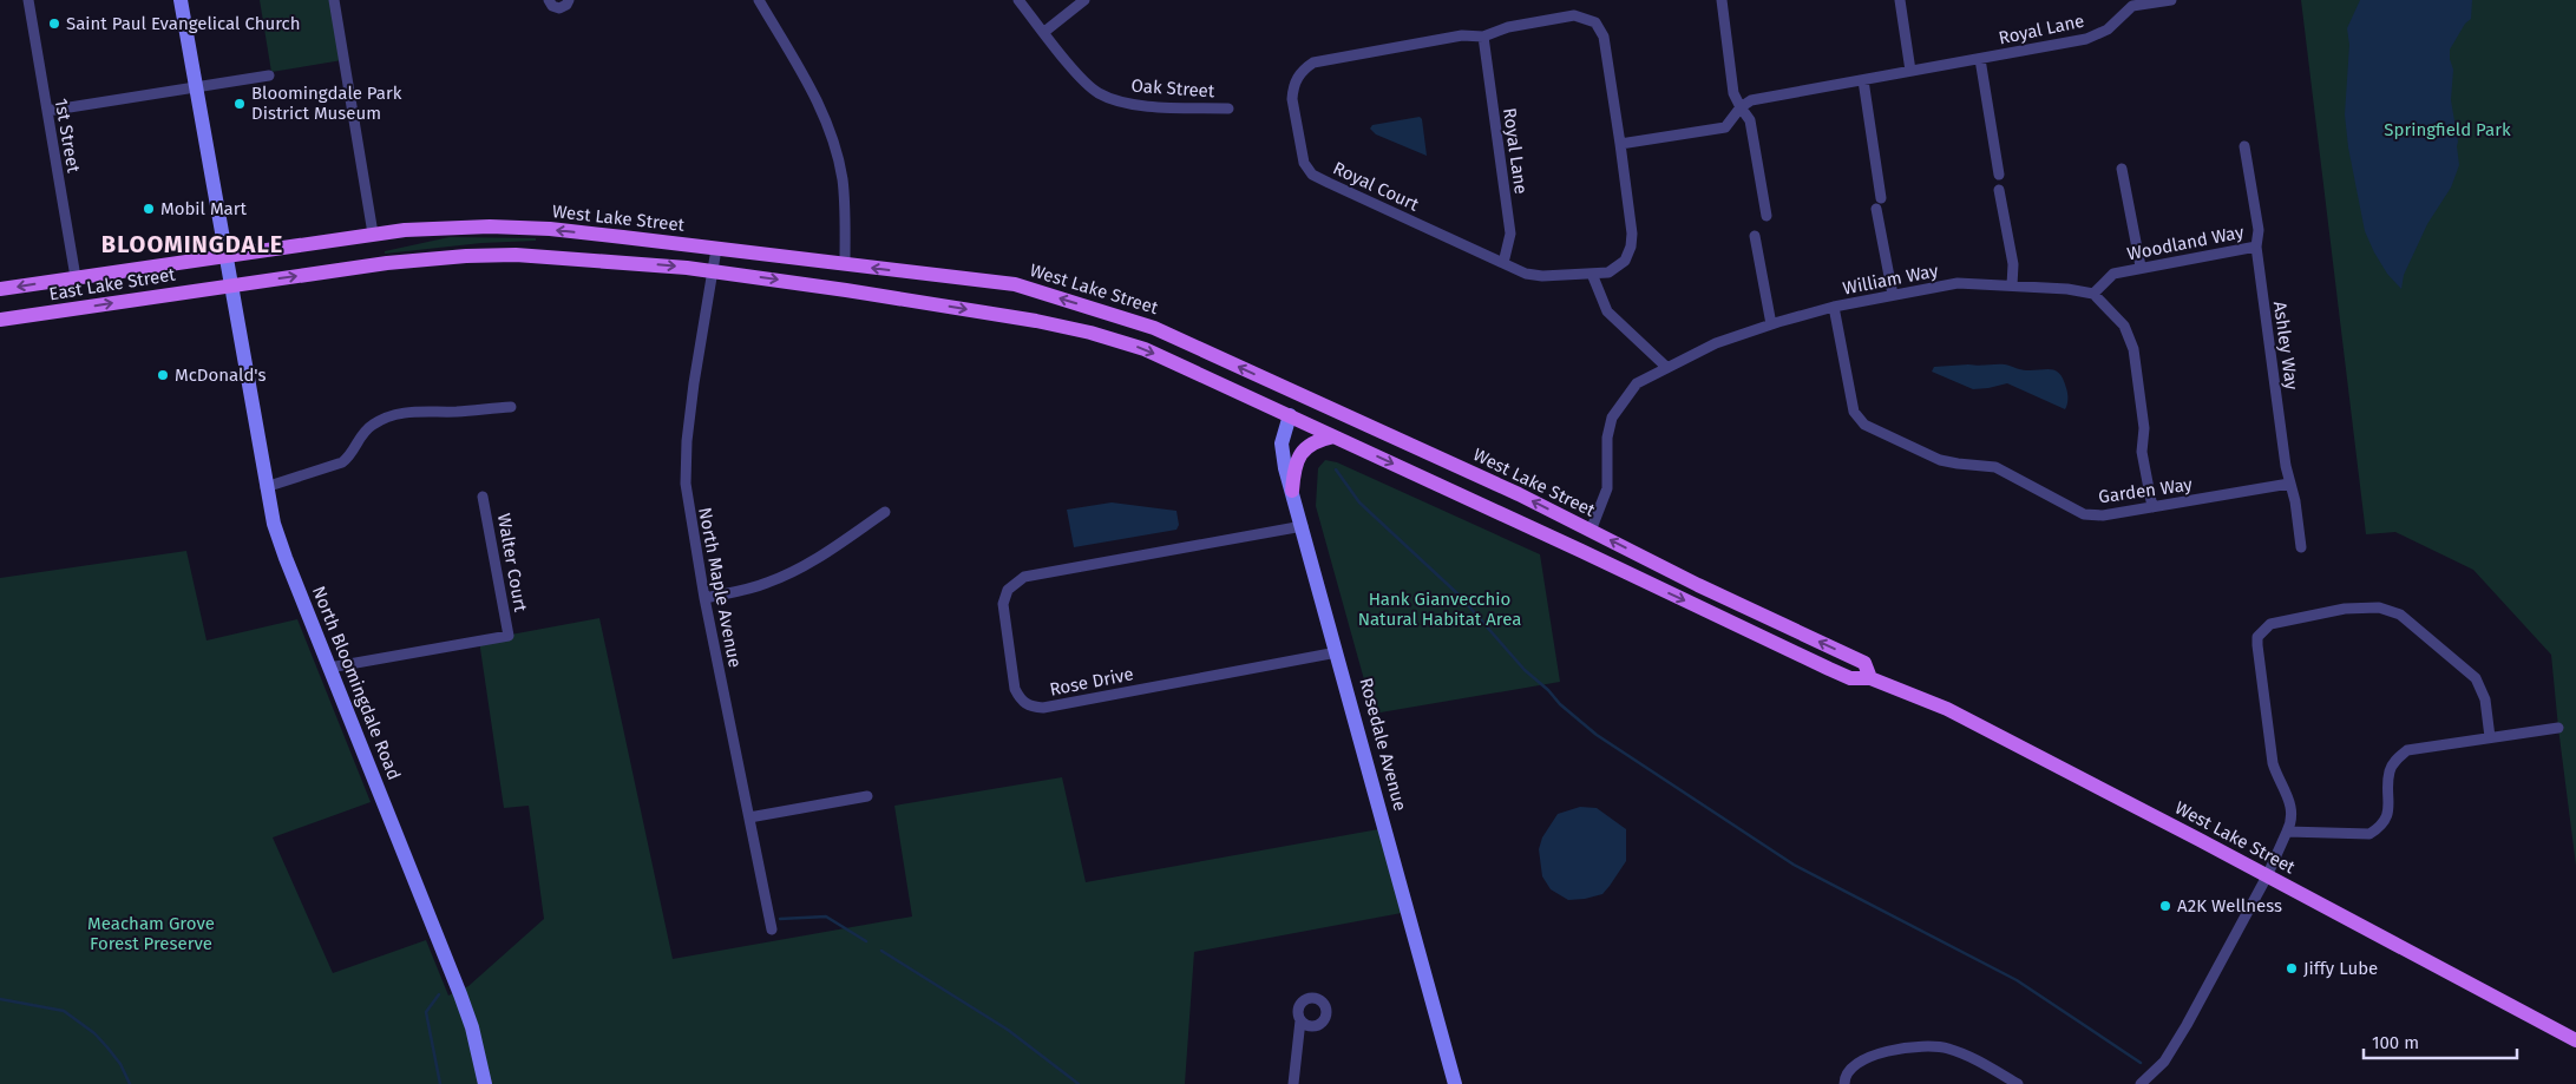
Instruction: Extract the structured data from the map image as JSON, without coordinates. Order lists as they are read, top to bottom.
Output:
{
  "streets": {
    "main road": [
      "West Lake Street",
      "East Lake Street",
      "North Bloomingdale Road",
      "Rosedale Avenue"
    ],
    "street": [
      "Royal Lane",
      "Oak Street",
      "1st Street",
      "Royal Court",
      "Woodland Way",
      "William Way",
      "Ashley Way",
      "Garden Way",
      "Walter Court",
      "North Maple Avenue",
      "Rose Drive"
    ]
  },
  "crossings": [
    ["Royal Lane", "Royal Court"],
    ["1st Street", "East Lake Street"],
    ["West Lake Street", "William Way"],
    ["West Lake Street", "East Lake Street"],
    ["West Lake Street", "North Maple Avenue"],
    ["West Lake Street", "North Bloomingdale Road"],
    ["West Lake Street", "Rosedale Avenue"],
    ["Woodland Way", "William Way"],
    ["Woodland Way", "Ashley Way"],
    ["William Way", "Garden Way"],
    ["East Lake Street", "North Bloomingdale Road"],
    ["Ashley Way", "Garden Way"],
    ["Walter Court", "North Bloomingdale Road"],
    ["Rose Drive", "Rosedale Avenue"]
  ],
  "districts": ["BLOOMINGDALE"],
  "parks": ["Springfield Park", "Hank Gianvecchio Natural Habitat Area", "Meacham Grove Forest Preserve"],
  "places": [
    "Saint Paul Evangelical Church",
    "Bloomingdale Park District Museum",
    "Mobil Mart",
    "McDonald's",
    "A2K Wellness",
    "Jiffy Lube"
  ],
  "scale_bar": "100 m"
}
